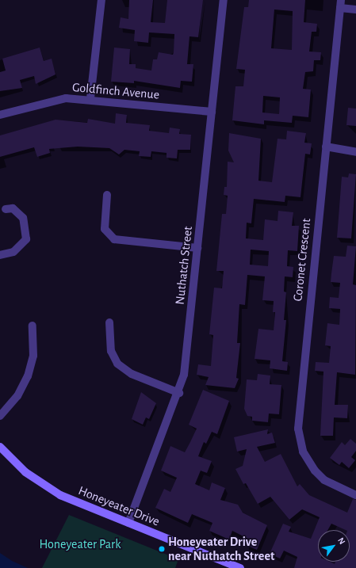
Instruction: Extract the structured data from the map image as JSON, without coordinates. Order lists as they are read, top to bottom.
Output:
{
  "streets": {
    "street": [
      "Goldfinch Avenue",
      "Coronet Crescent",
      "Nuthatch Street",
      "Honeyeater Drive"
    ]
  },
  "crossings": [
    ["Goldfinch Avenue", "Nuthatch Street"],
    ["Nuthatch Street", "Honeyeater Drive"]
  ],
  "parks": ["Honeyeater Park"],
  "places": ["Honeyeater Drive near Nuthatch Street"],
  "north": "top right"
}
